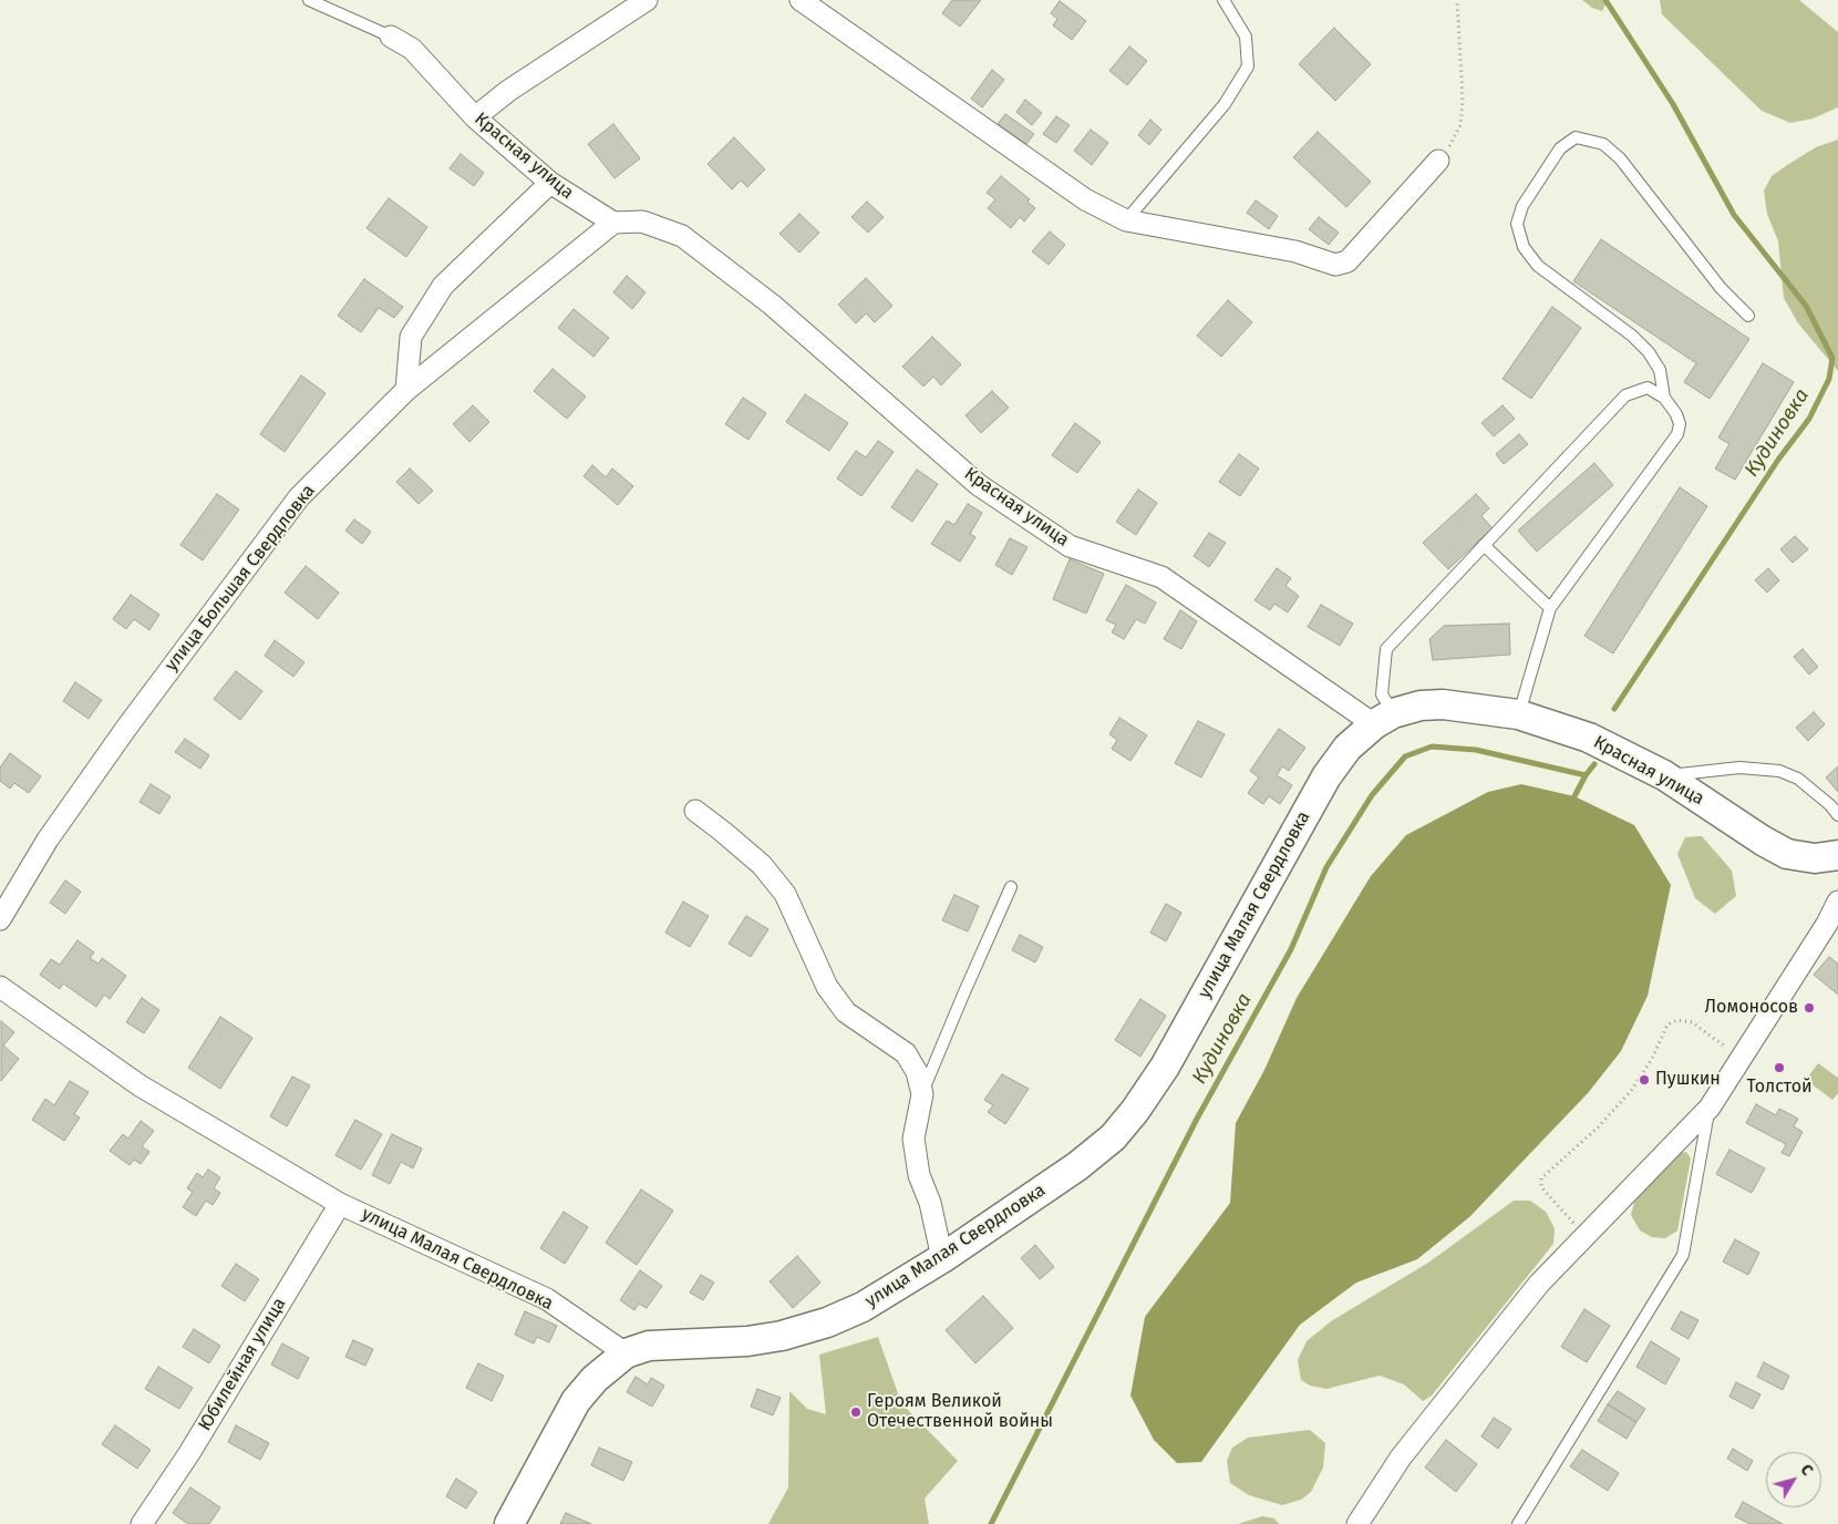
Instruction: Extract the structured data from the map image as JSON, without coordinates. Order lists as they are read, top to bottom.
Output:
{
  "streets": {
    "main road": ["Красная улица", "улица Малая Свердловка"],
    "street": ["улица Большая Свердловка", "Юбилейная улица"]
  },
  "crossings": [
    ["Красная улица", "улица Большая Свердловка"],
    ["Красная улица", "улица Малая Свердловка"],
    ["улица Малая Свердловка", "Юбилейная улица"]
  ],
  "water": ["Кудиновка"],
  "places": [
    "Ломоносов",
    "Толстой",
    "Пушкин",
    "Героям Великой Отечественной войны"
  ],
  "north": "top right"
}
